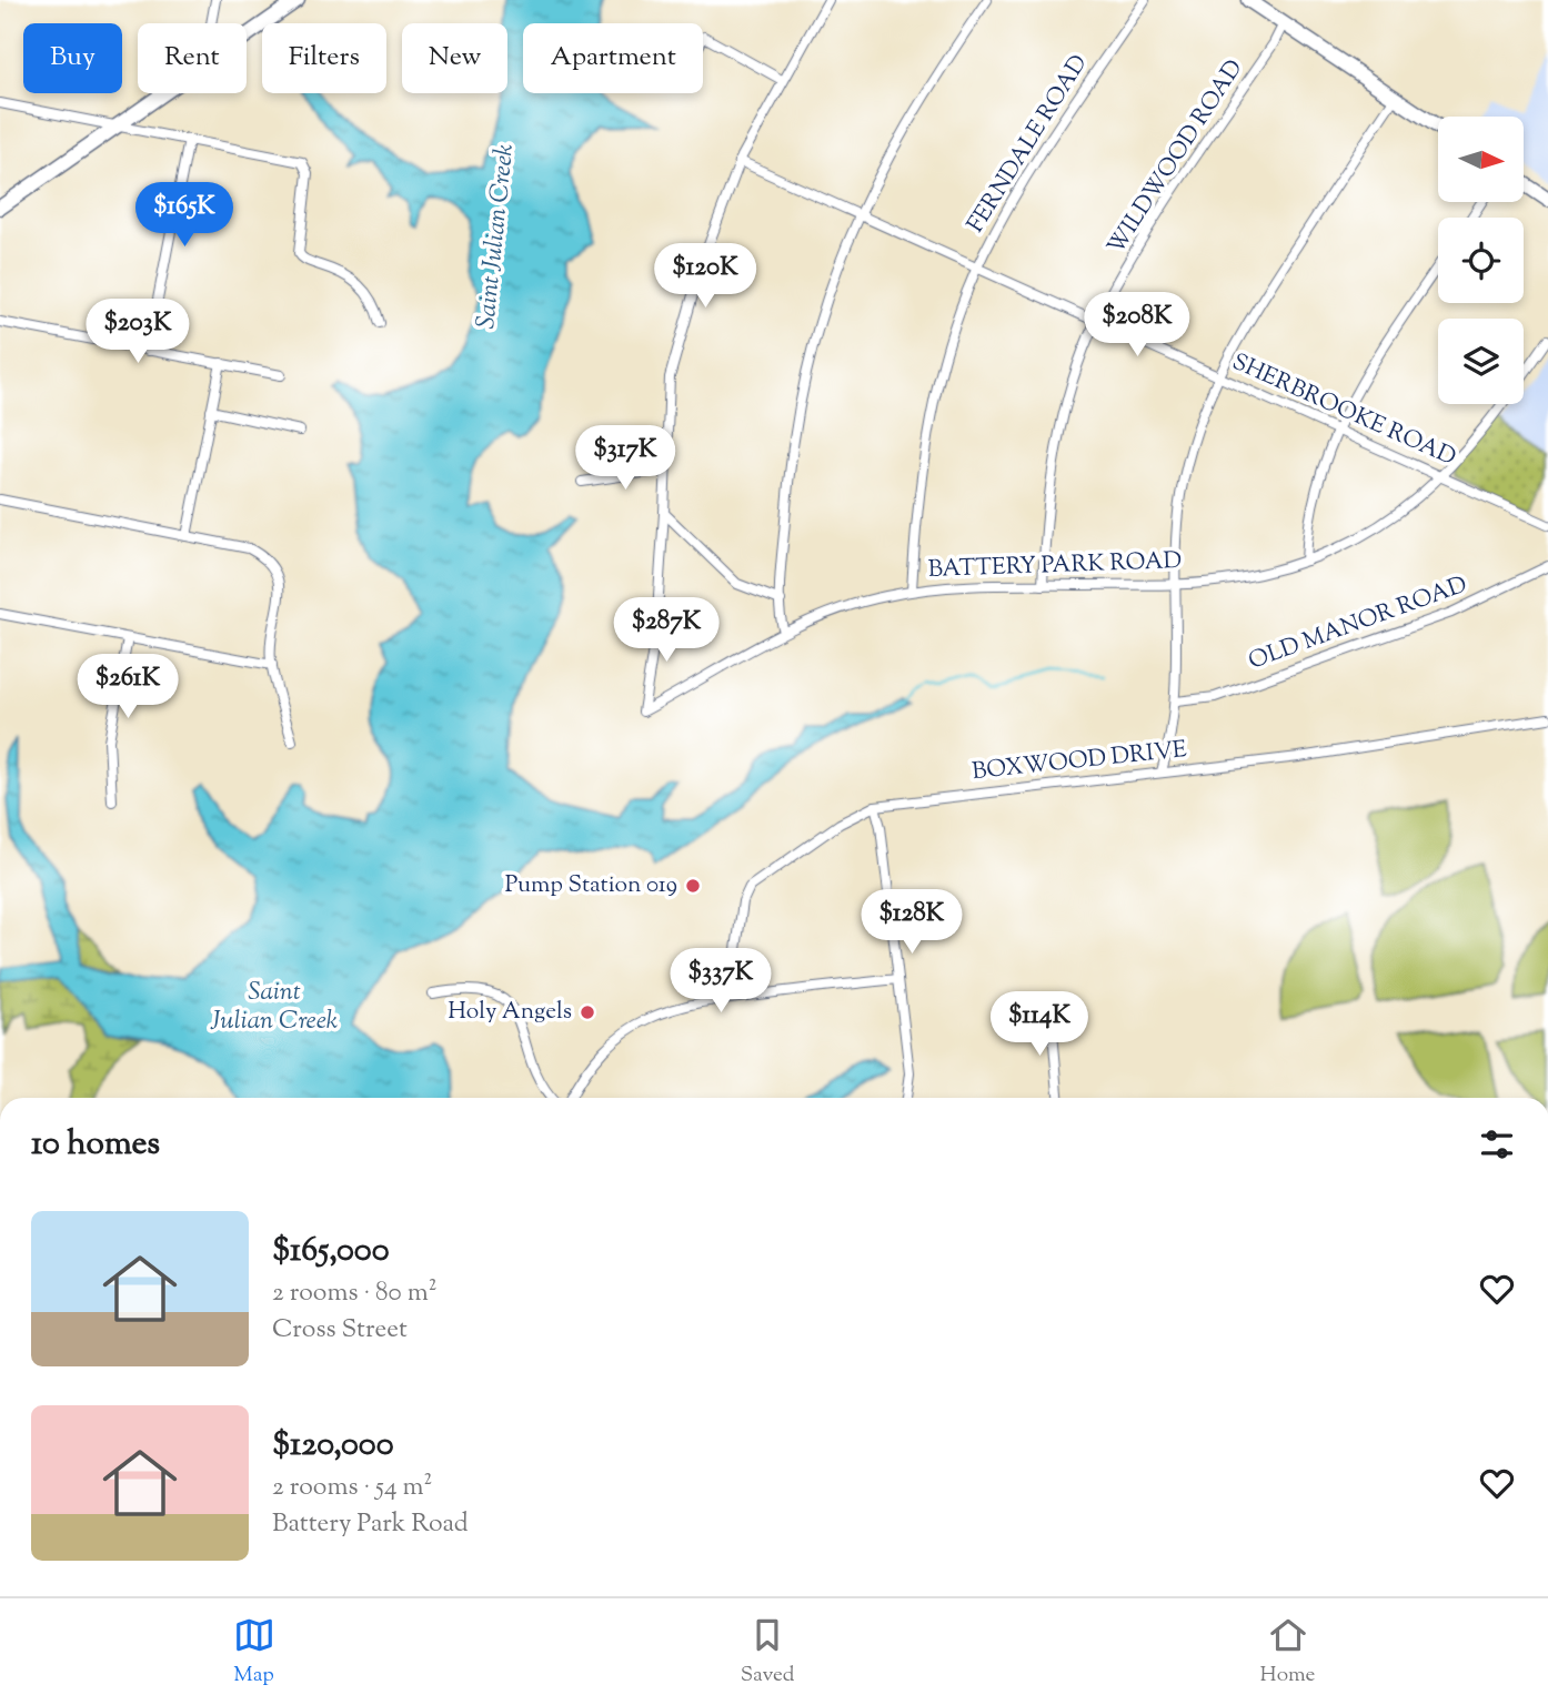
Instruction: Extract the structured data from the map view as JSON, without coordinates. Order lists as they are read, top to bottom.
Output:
{
  "streets": {
    "street": [
      "FERNDALE ROAD",
      "WILDWOOD ROAD",
      "SHERBROOKE ROAD",
      "BATTERY PARK ROAD",
      "OLD MANOR ROAD",
      "BOXWOOD DRIVE"
    ]
  },
  "crossings": [
    ["FERNDALE ROAD", "SHERBROOKE ROAD"],
    ["FERNDALE ROAD", "BATTERY PARK ROAD"],
    ["WILDWOOD ROAD", "SHERBROOKE ROAD"],
    ["WILDWOOD ROAD", "BATTERY PARK ROAD"],
    ["SHERBROOKE ROAD", "BATTERY PARK ROAD"]
  ],
  "water": ["Saint Julian Creek"],
  "places": ["Pump Station 019", "Holy Angels"],
  "north": "right",
  "page": {
    "chip": [
      "Buy",
      "Rent",
      "Filters",
      "New",
      "Apartment"
    ],
    "price": [
      "$165K",
      "$120K",
      "$208K",
      "$203K",
      "$317K",
      "$287K",
      "$261K",
      "$128K",
      "$337K",
      "$114K"
    ],
    "heading": "10 homes",
    "list": [
      {
        "name": "$165,000",
        "note": "2 rooms · 80 m² · Cross Street"
      },
      {
        "name": "$120,000",
        "note": "2 rooms · 54 m² · Battery Park Road"
      }
    ],
    "tabs": ["Map", "Saved", "Home"]
  }
}
